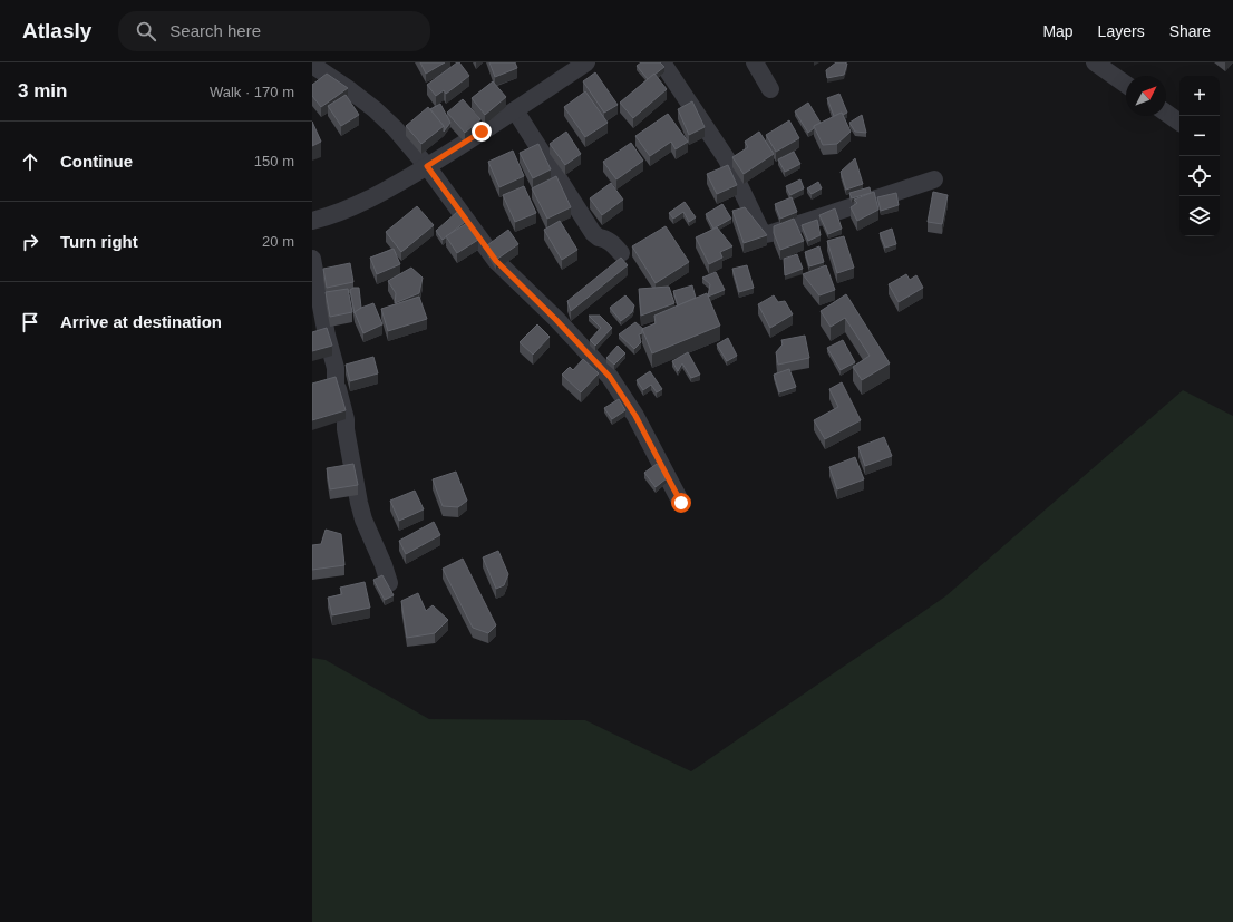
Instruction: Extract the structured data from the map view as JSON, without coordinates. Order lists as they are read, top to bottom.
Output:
{
  "north": "top right",
  "page": {
    "header": "Atlasly",
    "search": "Search here",
    "nav": ["Map", "Layers", "Share"],
    "heading": ["3 min", "Walk · 170 m"],
    "map_buttons": ["+", "−"],
    "list": [
      ["Continue", "150 m"],
      ["Turn right", "20 m"],
      "Arrive at destination"
    ]
  }
}
